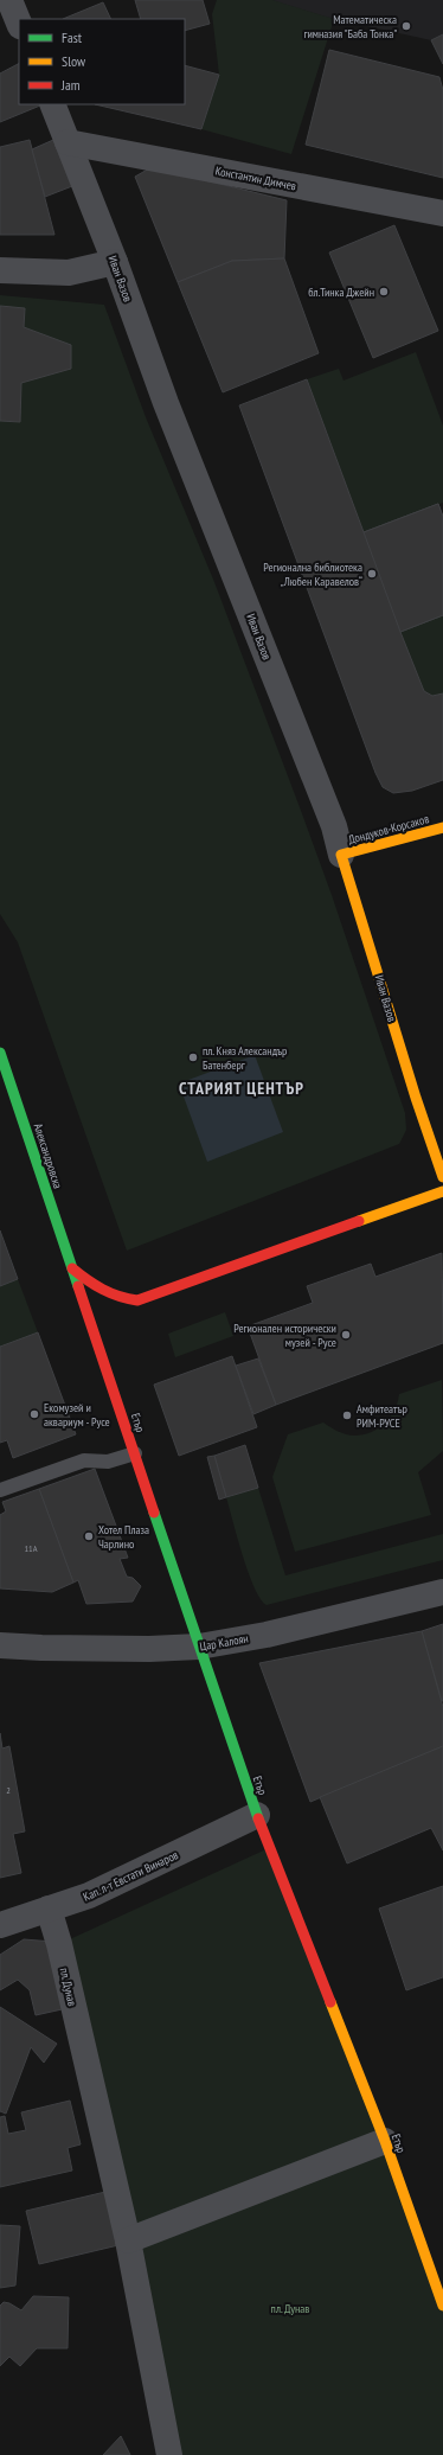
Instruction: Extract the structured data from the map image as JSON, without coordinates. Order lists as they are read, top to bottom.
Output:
{
  "streets": {
    "street": [
      "Константин Димчев",
      "Иван Вазов",
      "Дондуков-Корсаков",
      "Александровска",
      "Етър",
      "Цар Калоян",
      "Кап. л-т Евстати Винаров",
      "пл. Дунав"
    ]
  },
  "crossings": [
    ["Константин Димчев", "Иван Вазов"],
    ["Иван Вазов", "Дондуков-Корсаков"],
    ["Александровска", "Етър"],
    ["Етър", "Цар Калоян"],
    ["Етър", "Кап. л-т Евстати Винаров"],
    ["Кап. л-т Евстати Винаров", "пл. Дунав"]
  ],
  "districts": ["СТАРИЯТ ЦЕНТЪР"],
  "parks": ["пл. Дунав"],
  "places": [
    "Математическа гимназия \"Баба Тонка\"",
    "бл.Тинка Джейн",
    "Регионална библиотека „Любен Каравелов“",
    "пл. Княз Александър Батенберг",
    "Регионален исторически музей - Русе",
    "Екомузей и аквариум - Русе",
    "Амфитеатър РИМ-РУСЕ",
    "Хотел Плаза Чарлино"
  ],
  "house_numbers": ["11A", "2"],
  "legend": ["Fast", "Slow", "Jam"]
}
